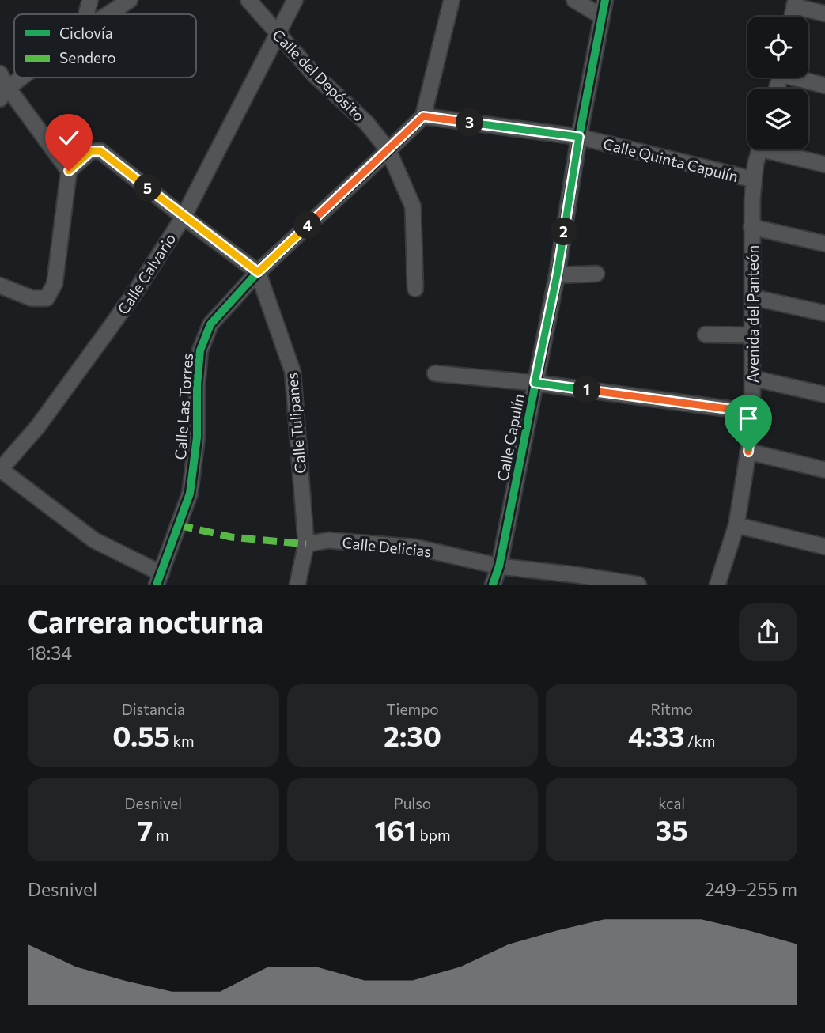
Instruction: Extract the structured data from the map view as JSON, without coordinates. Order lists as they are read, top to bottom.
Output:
{
  "streets": {
    "street": [
      "Calle del Depósito",
      "Calle Quinta Capulín",
      "Calle Calvario",
      "Avenida del Panteón",
      "Calle Las Torres",
      "Calle Tulipanes",
      "Calle Capulín",
      "Calle Delicias"
    ]
  },
  "crossings": [
    ["Calle del Depósito", "Calle Calvario"],
    ["Calle del Depósito", "Calle Las Torres"],
    ["Calle Quinta Capulín", "Avenida del Panteón"],
    ["Calle Quinta Capulín", "Calle Las Torres"],
    ["Calle Quinta Capulín", "Calle Capulín"],
    ["Calle Las Torres", "Calle Tulipanes"],
    ["Calle Tulipanes", "Calle Delicias"],
    ["Calle Capulín", "Calle Delicias"]
  ],
  "legend": ["Ciclovía", "Sendero"],
  "page": {
    "pins": [
      "3",
      "5",
      "4",
      "2",
      "1"
    ],
    "heading": ["Carrera nocturna", "18:34"],
    "stats": [
      ["Distancia", "0.55 km"],
      ["Tiempo", "2:30"],
      ["Ritmo", "4:33 /km"],
      ["Desnivel", "7 m"],
      ["Pulso", "161 bpm"],
      ["kcal", "35"]
    ],
    "chart": ["Desnivel", "249–255 m"]
  }
}
